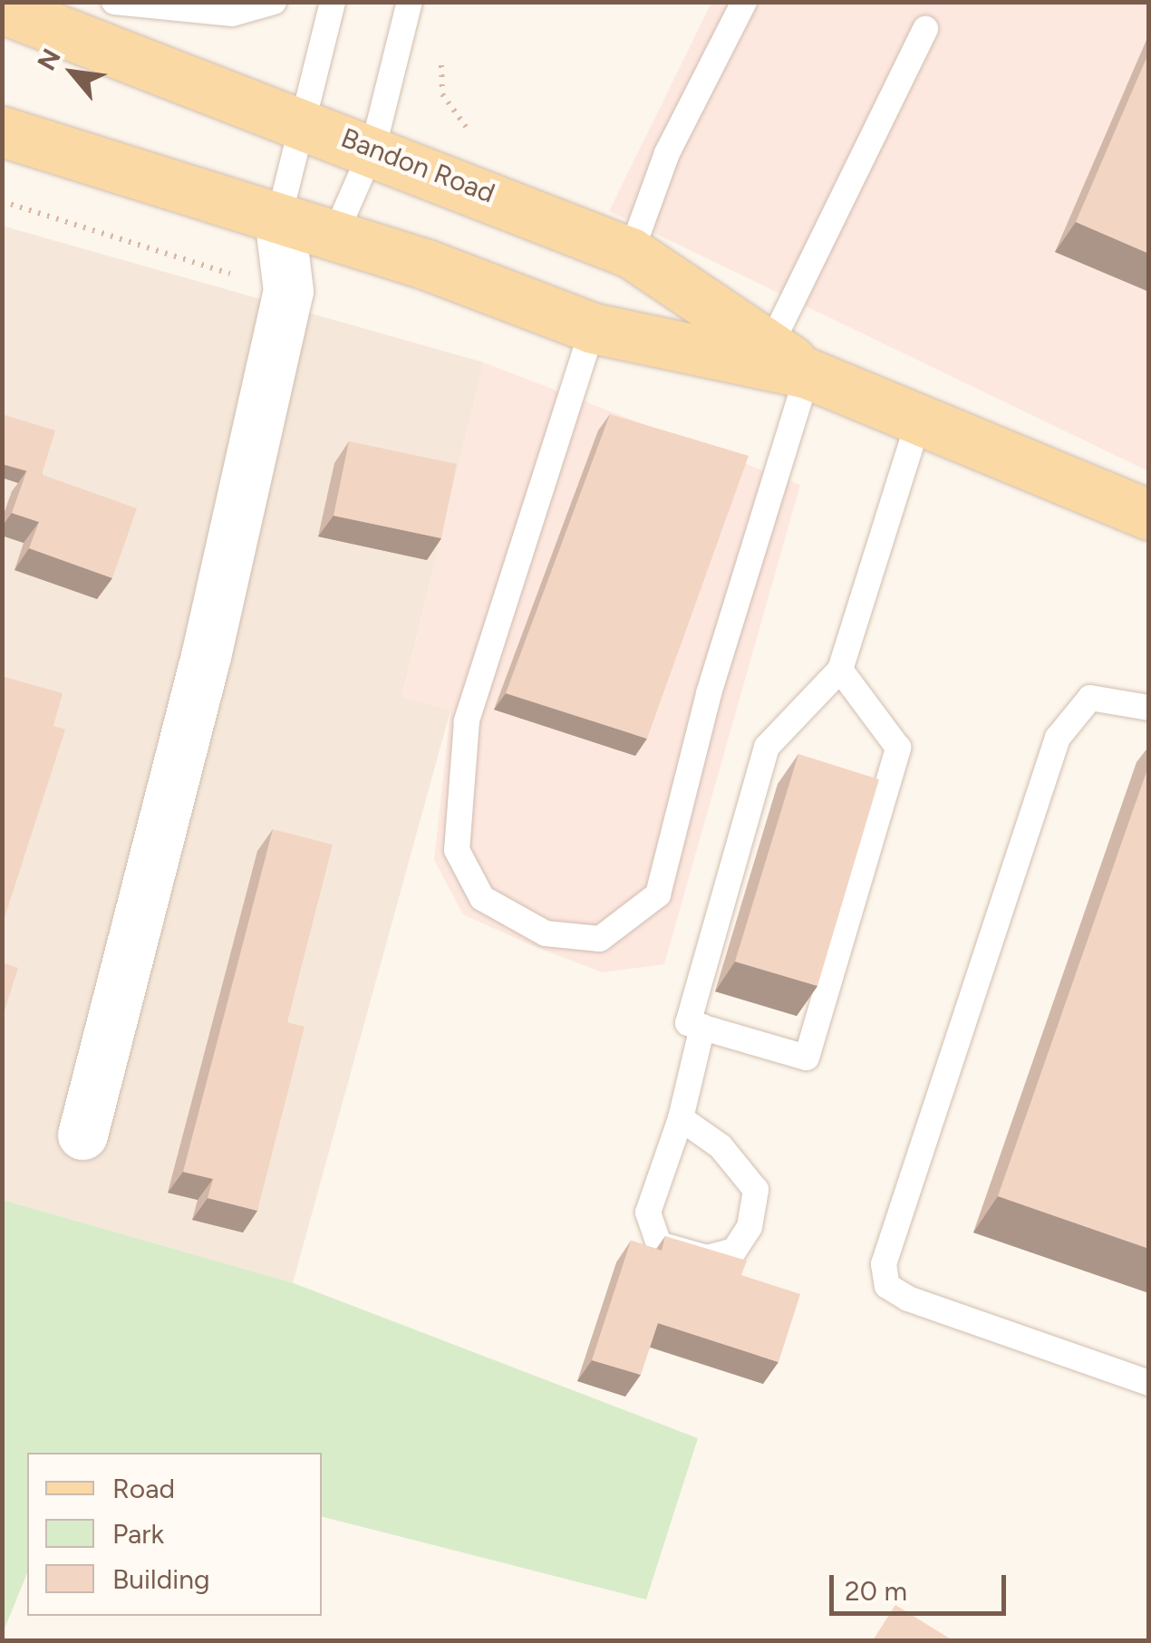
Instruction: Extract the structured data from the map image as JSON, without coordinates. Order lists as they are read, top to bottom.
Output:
{
  "streets": {
    "main road": ["Bandon Road"]
  },
  "legend": ["Road", "Park", "Building"],
  "scale_bar": "20 m",
  "north": "top left"
}
